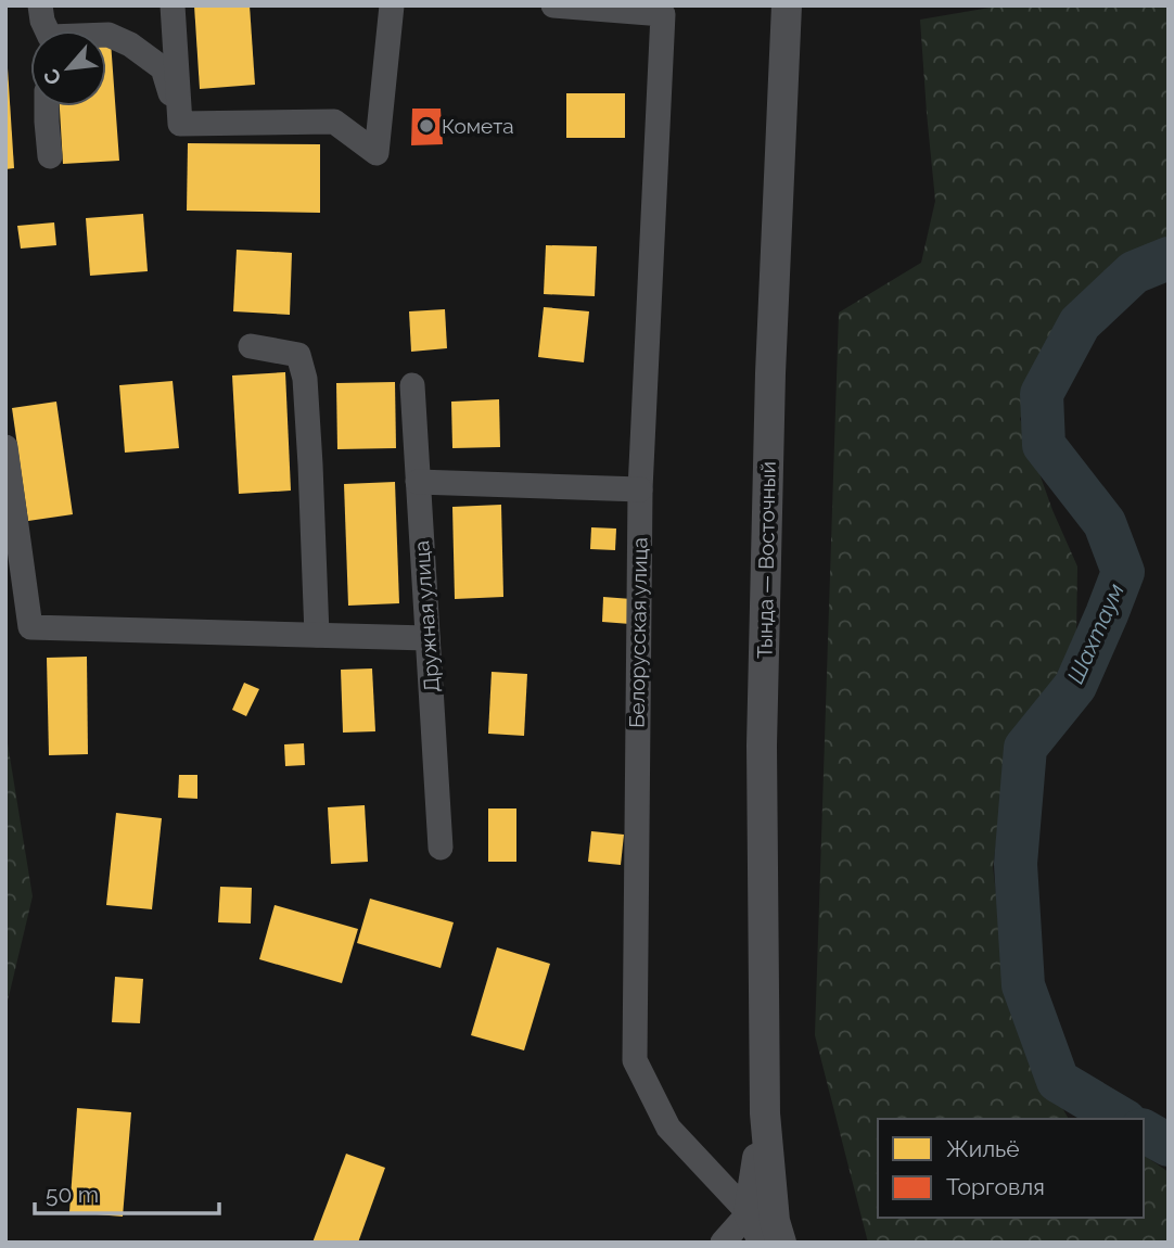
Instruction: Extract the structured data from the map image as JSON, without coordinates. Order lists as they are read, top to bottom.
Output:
{
  "streets": {
    "street": ["Тында — Восточный", "Дружная улица", "Белорусская улица"]
  },
  "water": ["Шахтаум"],
  "places": ["Комета"],
  "legend": ["Жильё", "Торговля"],
  "scale_bar": "50 m",
  "north": "bottom left"
}
